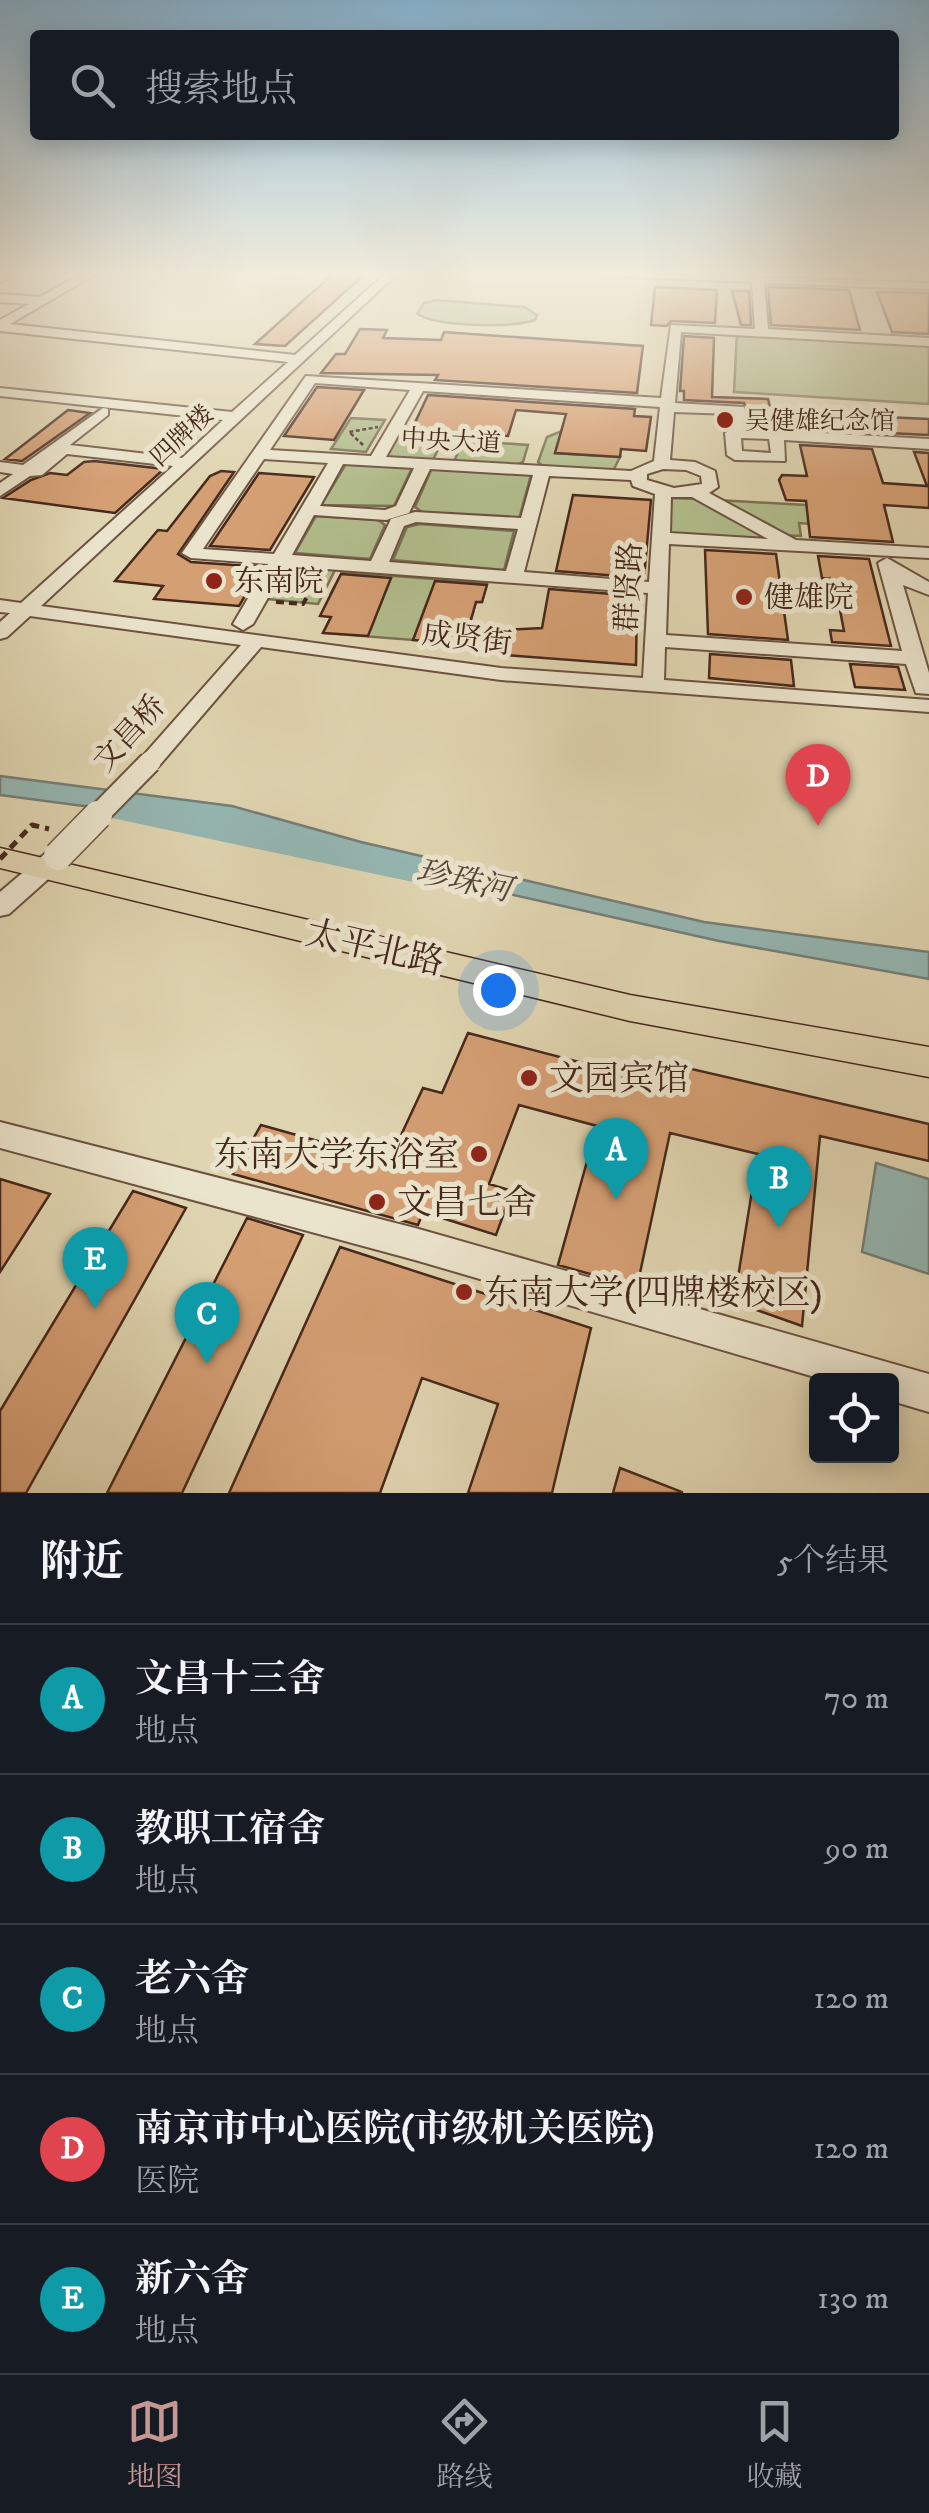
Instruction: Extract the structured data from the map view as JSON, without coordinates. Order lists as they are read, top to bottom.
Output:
{
  "streets": {
    "main road": ["太平北路"],
    "street": [
      "四牌楼",
      "中央大道",
      "群贤路",
      "成贤街",
      "文昌桥"
    ]
  },
  "crossings": [
    ["四牌楼", "成贤街"],
    ["中央大道", "文昌桥"],
    ["群贤路", "成贤街"],
    ["成贤街", "文昌桥"],
    ["文昌桥", "太平北路"]
  ],
  "water": ["珍珠河"],
  "places": [
    "吴健雄纪念馆",
    "东南院",
    "健雄院",
    "文园宾馆",
    "东南大学东浴室",
    "文昌七舍",
    "东南大学(四牌楼校区)"
  ],
  "page": {
    "search": "搜索地点",
    "pins": [
      "D",
      "A",
      "B",
      "E",
      "C"
    ],
    "heading": ["附近", "5个结果"],
    "list": [
      {
        "mark": "A",
        "name": "文昌十三舍",
        "note": "地点",
        "value": "70 m"
      },
      {
        "mark": "B",
        "name": "教职工宿舍",
        "note": "地点",
        "value": "90 m"
      },
      {
        "mark": "C",
        "name": "老六舍",
        "note": "地点",
        "value": "120 m"
      },
      {
        "mark": "D",
        "name": "南京市中心医院(市级机关医院)",
        "note": "医院",
        "value": "120 m"
      },
      {
        "mark": "E",
        "name": "新六舍",
        "note": "地点",
        "value": "130 m"
      }
    ],
    "nav": ["地图", "路线", "收藏"]
  }
}
